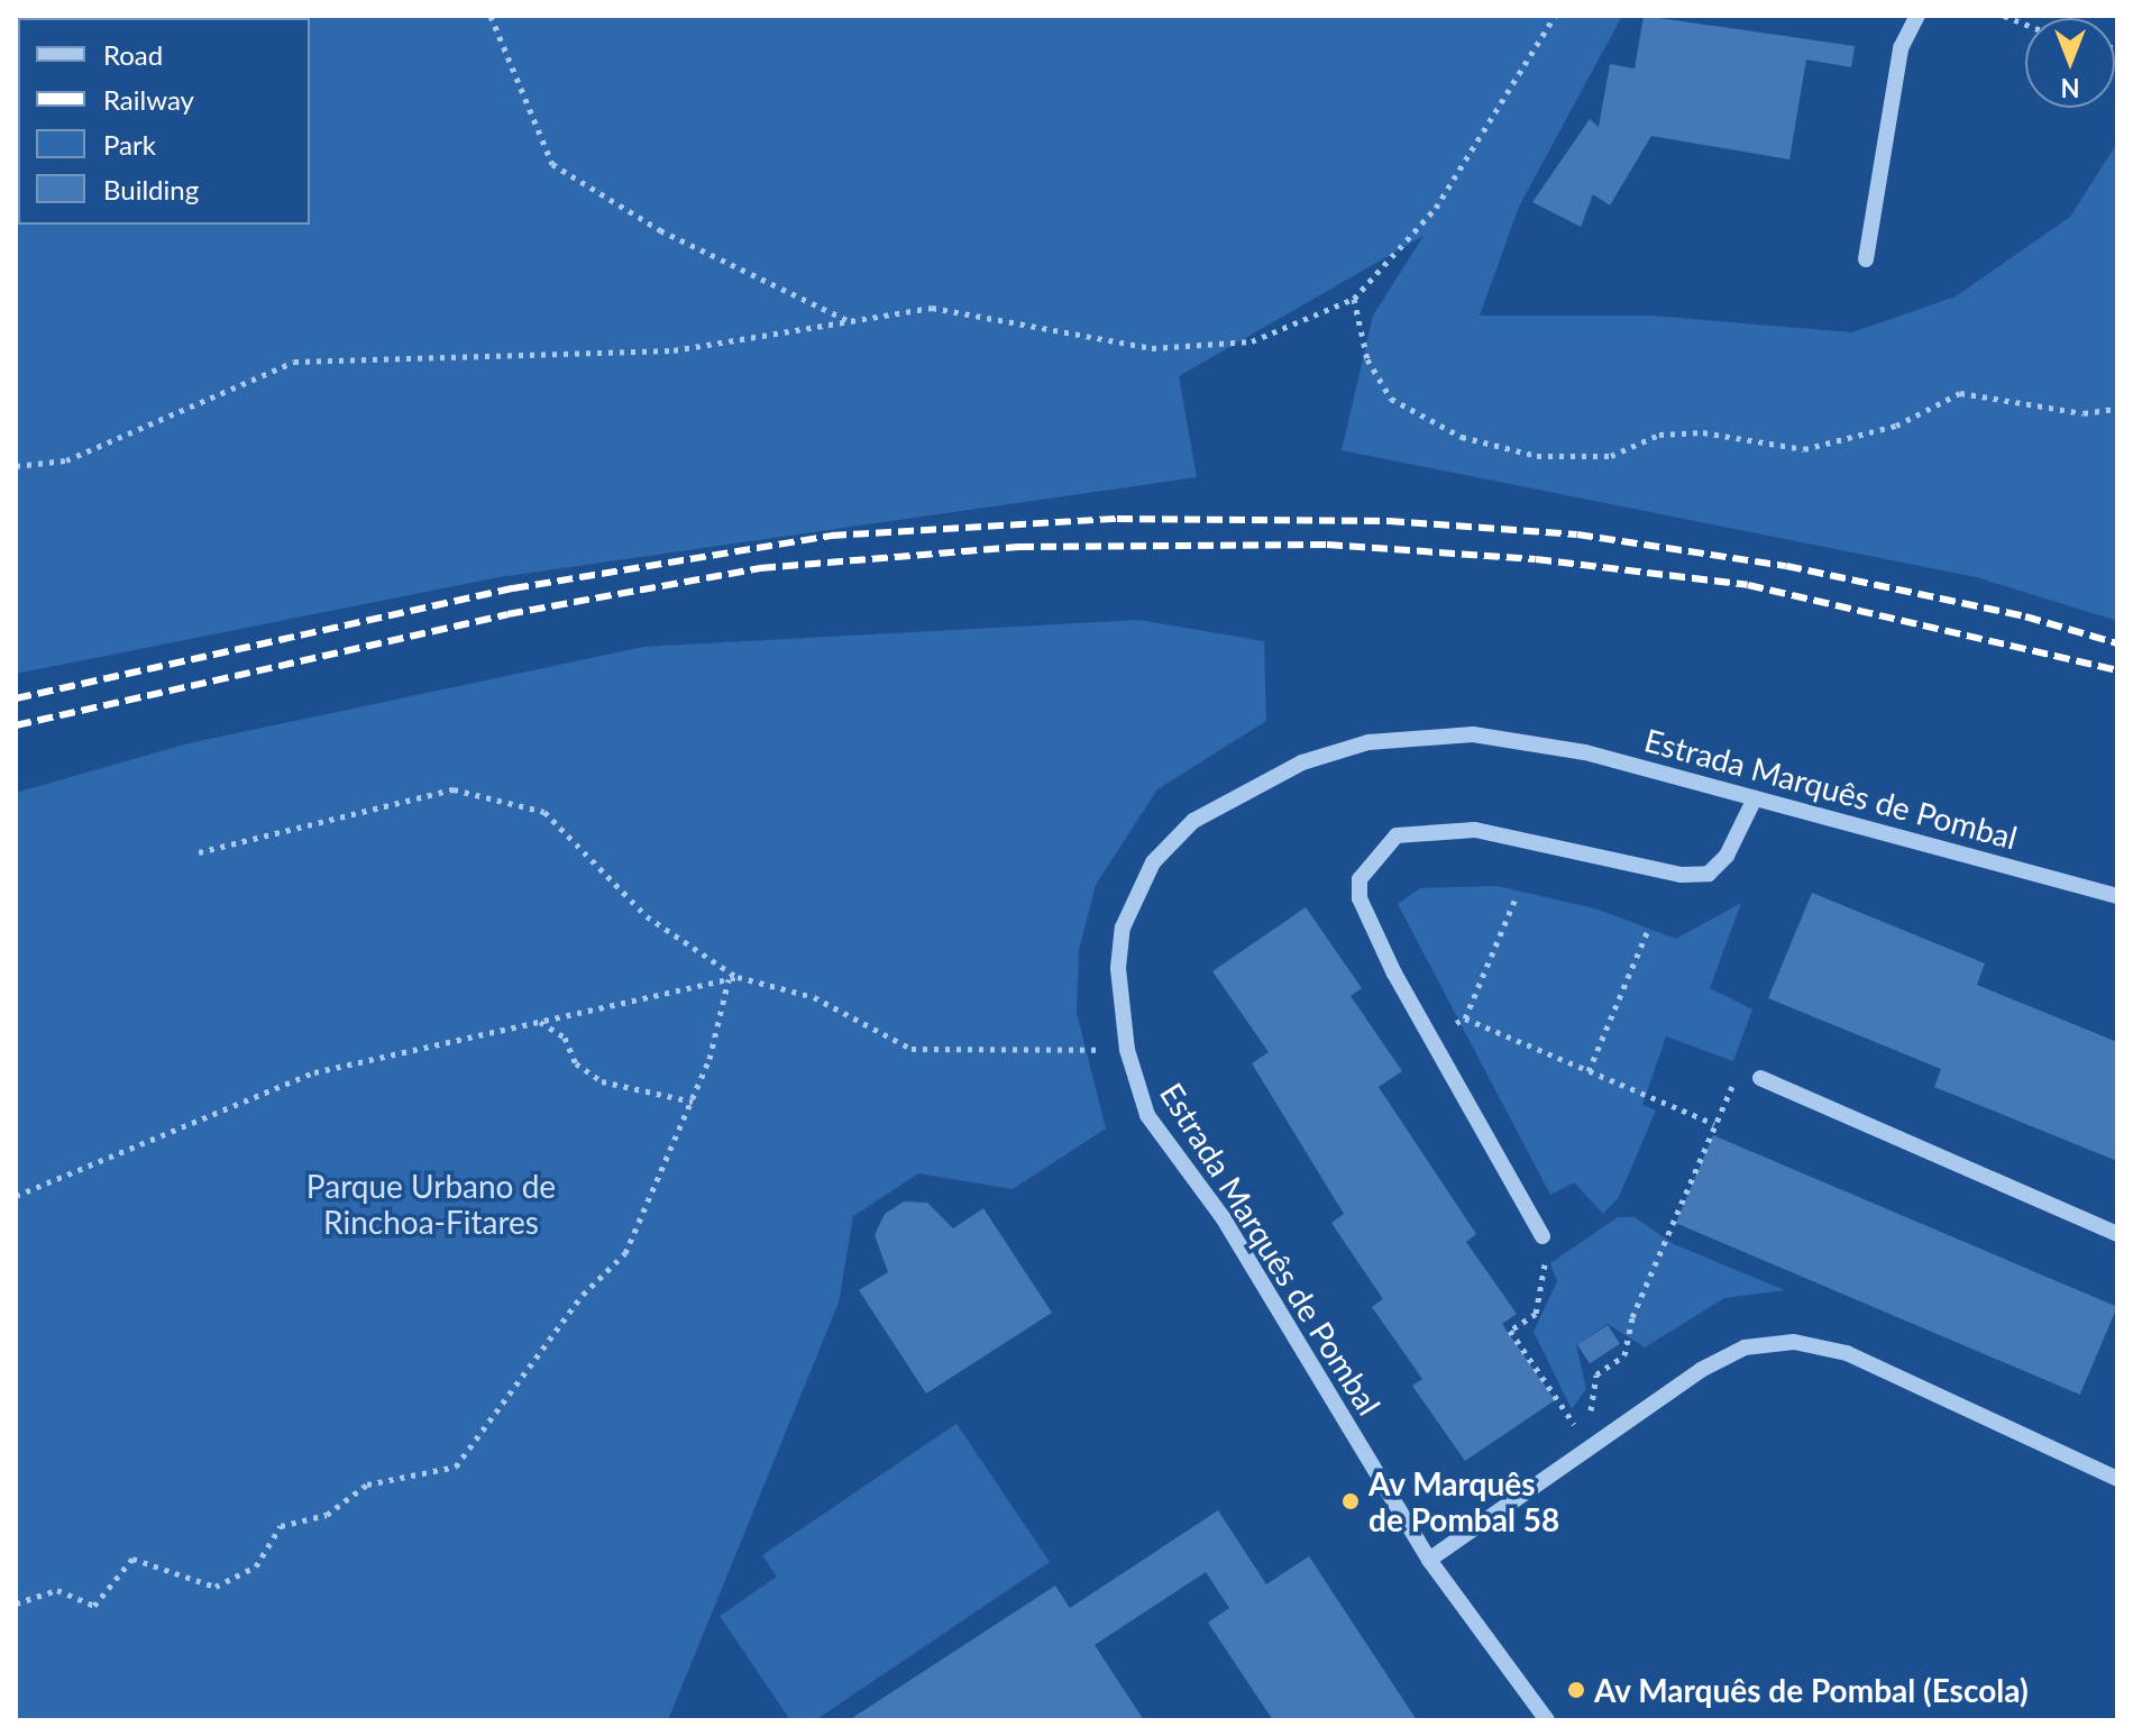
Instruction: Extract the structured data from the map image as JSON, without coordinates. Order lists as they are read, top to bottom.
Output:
{
  "streets": {
    "street": ["Estrada Marquês de Pombal"]
  },
  "parks": ["Parque Urbano de Rinchoa-Fitares"],
  "places": ["Av Marquês de Pombal 58", "Av Marquês de Pombal (Escola)"],
  "legend": [
    "Road",
    "Railway",
    "Park",
    "Building"
  ],
  "north": "bottom"
}
